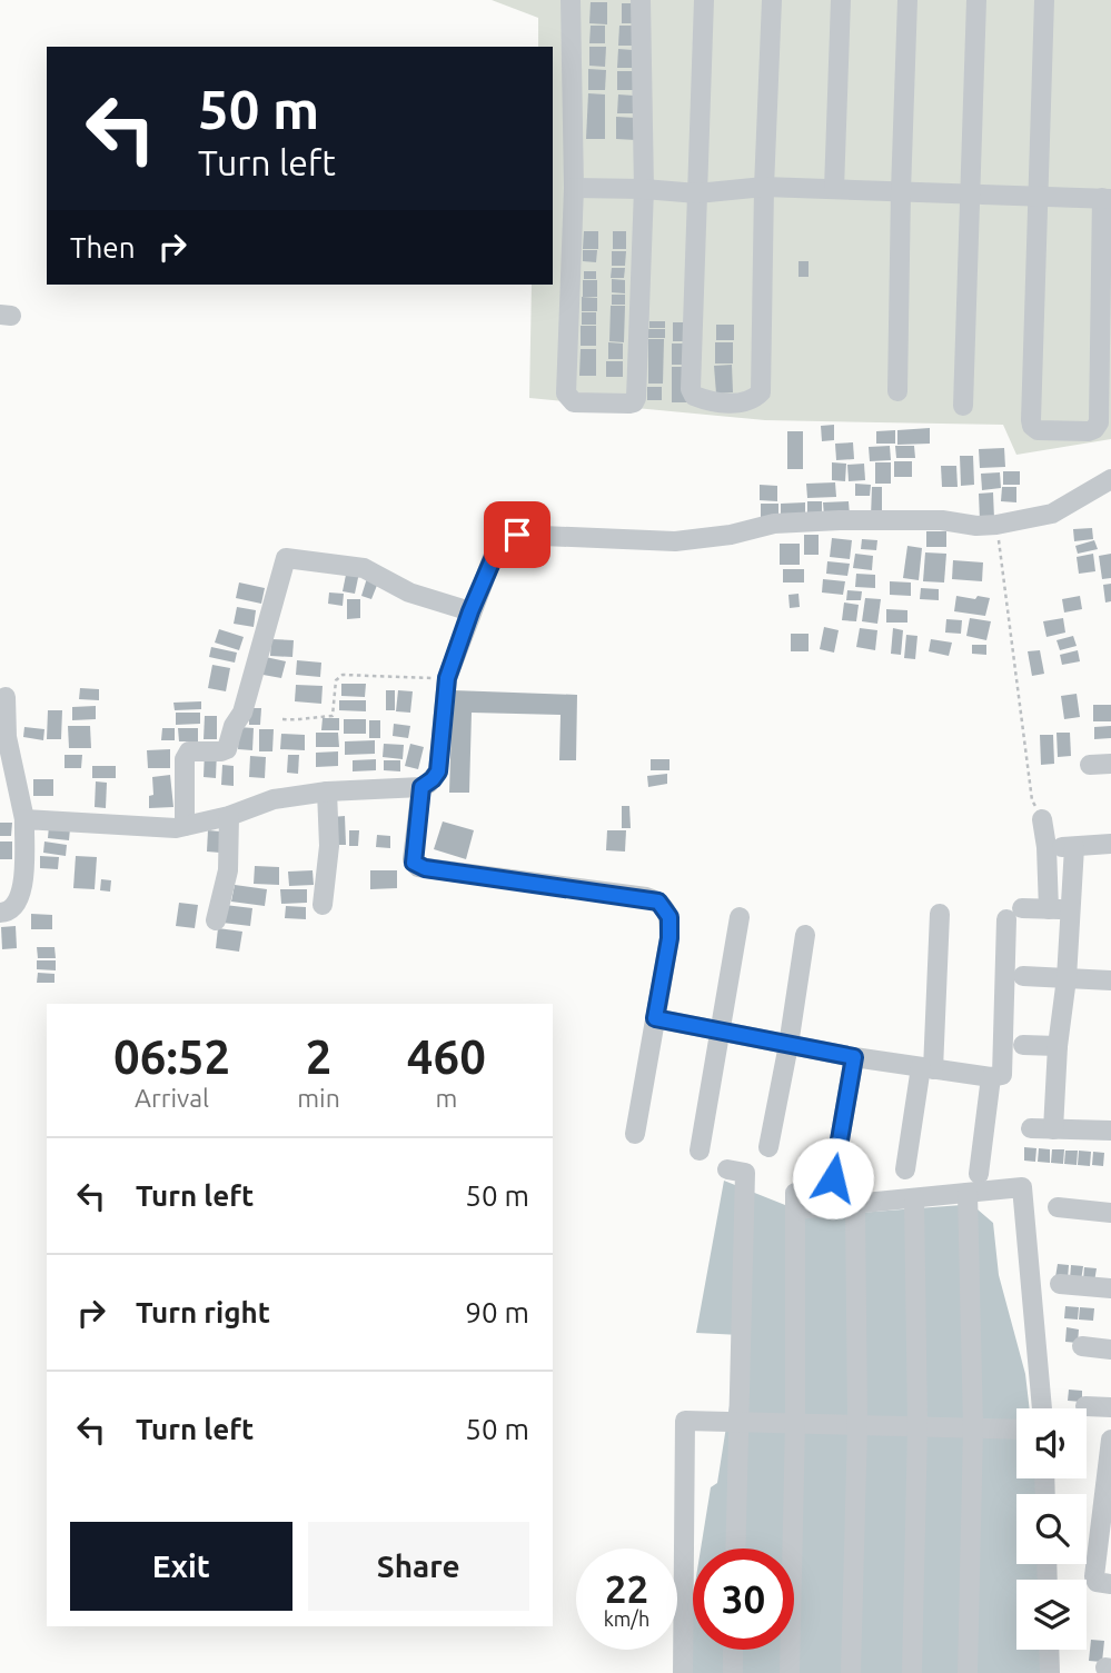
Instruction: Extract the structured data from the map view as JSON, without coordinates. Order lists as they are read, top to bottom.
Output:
{
  "page": {
    "turn": ["50 m", "Turn left"],
    "then": "Then",
    "eta": [
      "06:52",
      "Arrival",
      "2",
      "min",
      "460",
      "m"
    ],
    "list": [
      {
        "name": "Turn left",
        "value": "50 m"
      },
      {
        "name": "Turn right",
        "value": "90 m"
      },
      {
        "name": "Turn left",
        "value": "50 m"
      }
    ],
    "buttons": ["Exit", "Share"],
    "speed": "22 km/h",
    "limit": "30"
  }
}
